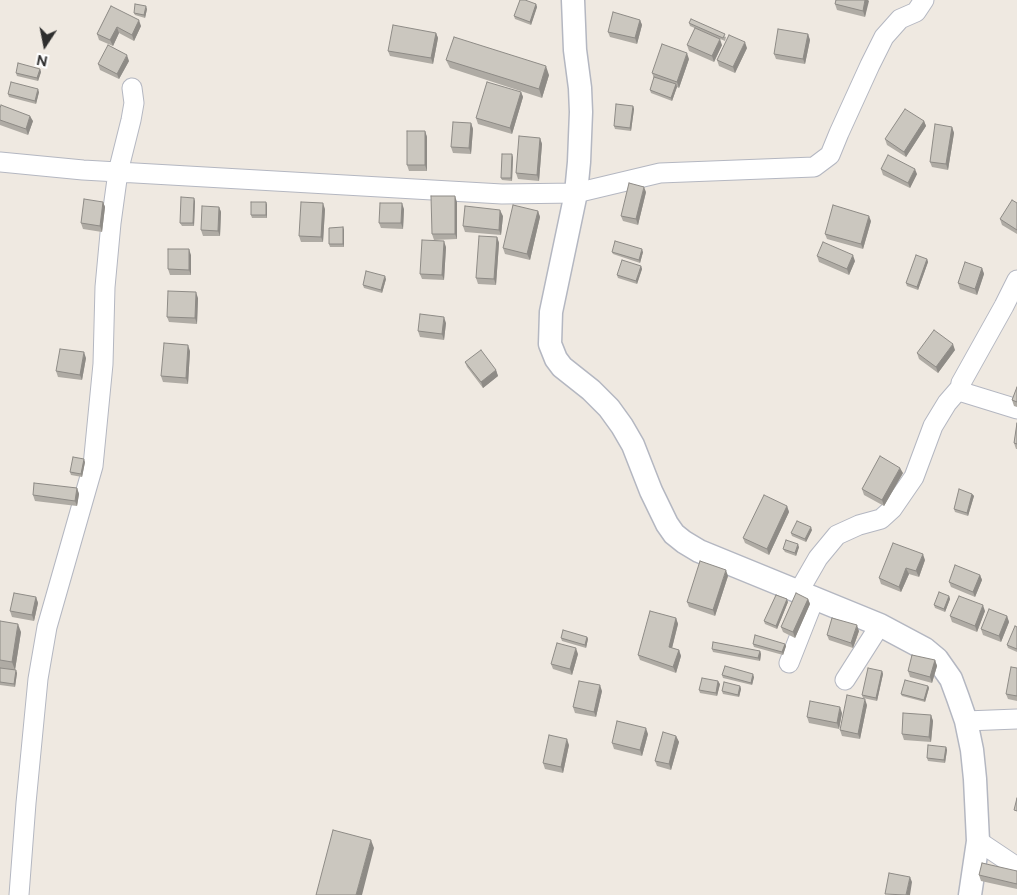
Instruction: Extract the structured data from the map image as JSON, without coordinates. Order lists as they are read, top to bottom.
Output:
{
  "north": "bottom"
}
